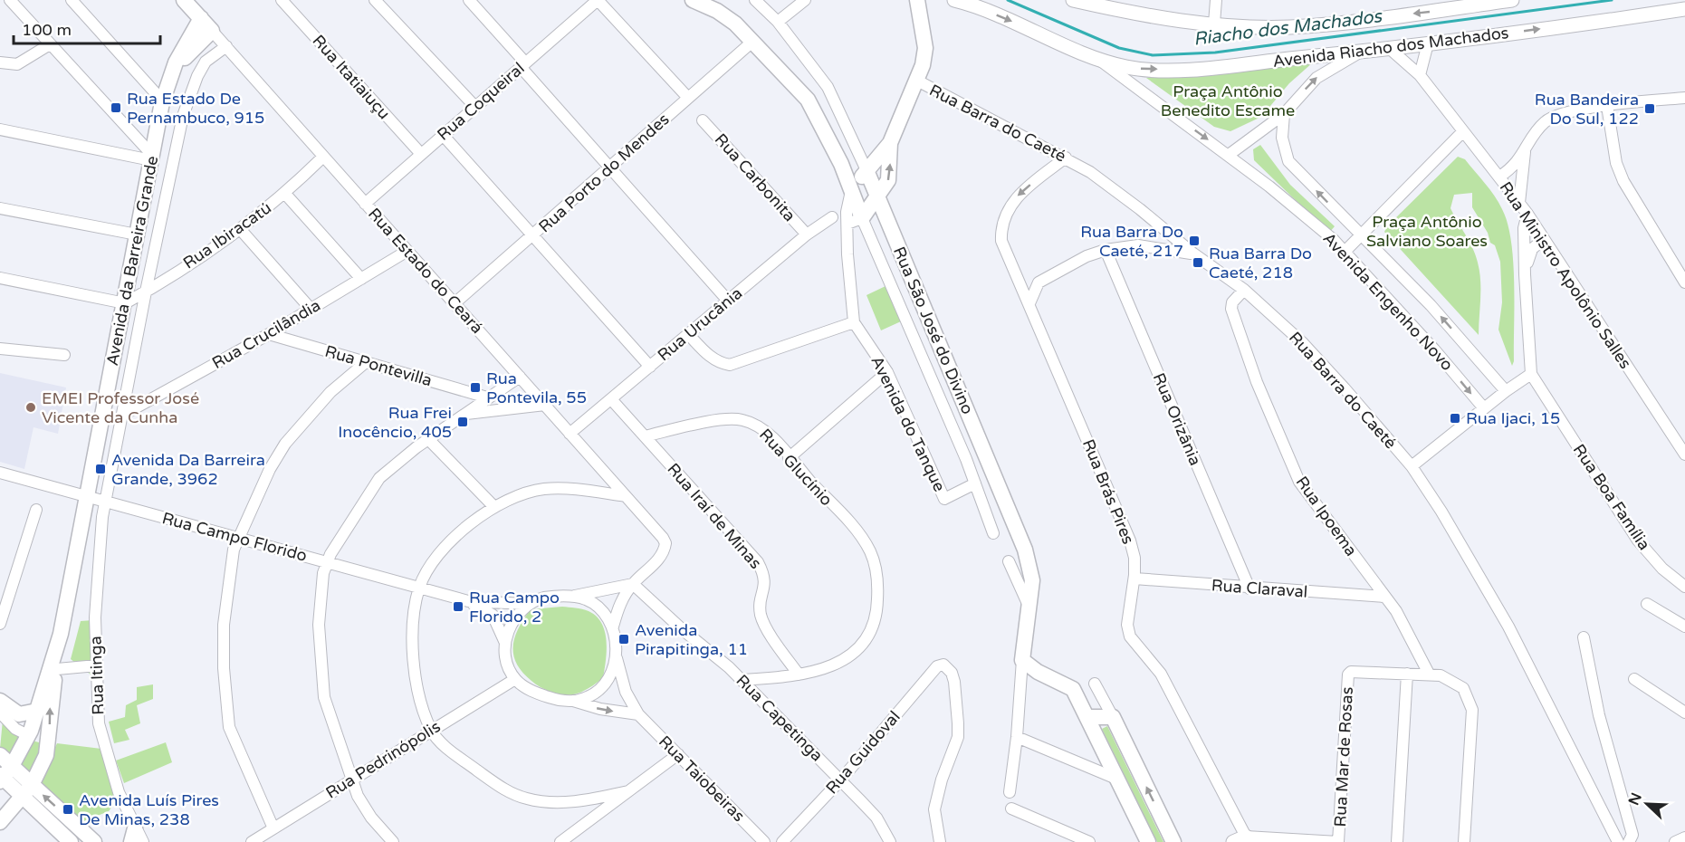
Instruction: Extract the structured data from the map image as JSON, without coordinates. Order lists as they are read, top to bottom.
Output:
{
  "streets": {
    "main road": ["Avenida da Barreira Grande", "Rua Estado do Ceará", "Rua São José do Divino"],
    "street": [
      "Avenida Riacho dos Machados",
      "Rua Itatiaiuçu",
      "Rua Coqueiral",
      "Rua Barra do Caeté",
      "Rua Porto do Mendes",
      "Rua Carbonita",
      "Rua Ibiracatú",
      "Rua Ministro Apolônio Salles",
      "Avenida Engenho Novo",
      "Rua Urucânia",
      "Rua Crucilândia",
      "Rua Pontevilla",
      "Rua Orizânia",
      "Avenida do Tanque",
      "Rua Glucínio",
      "Rua Brás Pires",
      "Rua Boa Família",
      "Rua Iraí de Minas",
      "Rua Ipoema",
      "Rua Campo Florido",
      "Rua Claraval",
      "Rua Itinga",
      "Rua Capetinga",
      "Rua Guidoval",
      "Rua Mar de Rosas",
      "Rua Pedrinópolis",
      "Rua Taiobeiras"
    ]
  },
  "crossings": [
    ["Avenida Riacho dos Machados", "Rua Ministro Apolônio Salles"],
    ["Avenida Riacho dos Machados", "Avenida Engenho Novo"],
    ["Rua Itatiaiuçu", "Rua Coqueiral"],
    ["Rua Coqueiral", "Rua Estado do Ceará"],
    ["Rua Barra do Caeté", "Rua Brás Pires"],
    ["Rua Barra do Caeté", "Rua Ipoema"],
    ["Rua Porto do Mendes", "Rua Estado do Ceará"],
    ["Rua Carbonita", "Rua Urucânia"],
    ["Rua Ibiracatú", "Avenida da Barreira Grande"],
    ["Rua Ibiracatú", "Rua Estado do Ceará"],
    ["Avenida da Barreira Grande", "Rua Estado do Ceará"],
    ["Avenida da Barreira Grande", "Rua Crucilândia"],
    ["Avenida da Barreira Grande", "Rua Campo Florido"],
    ["Avenida da Barreira Grande", "Rua Itinga"],
    ["Rua Estado do Ceará", "Rua Urucânia"],
    ["Rua Estado do Ceará", "Rua Crucilândia"],
    ["Rua Estado do Ceará", "Rua Capetinga"],
    ["Rua Ministro Apolônio Salles", "Avenida Engenho Novo"],
    ["Rua Ministro Apolônio Salles", "Rua Boa Família"],
    ["Rua Urucânia", "Rua Iraí de Minas"],
    ["Rua São José do Divino", "Avenida do Tanque"],
    ["Rua Crucilândia", "Rua Pontevilla"],
    ["Rua Orizânia", "Rua Claraval"],
    ["Rua Glucínio", "Rua Iraí de Minas"],
    ["Rua Brás Pires", "Rua Claraval"],
    ["Rua Ipoema", "Rua Claraval"],
    ["Rua Campo Florido", "Rua Itinga"],
    ["Rua Campo Florido", "Rua Pedrinópolis"],
    ["Rua Campo Florido", "Rua Taiobeiras"],
    ["Rua Capetinga", "Rua Guidoval"],
    ["Rua Pedrinópolis", "Rua Taiobeiras"]
  ],
  "water": ["Riacho dos Machados"],
  "parks": ["Praça Antônio Benedito Escame", "Praça Antônio Salviano Soares"],
  "places": {
    "transit": [
      "Rua Estado De Pernambuco, 915",
      "Rua Bandeira Do Sul, 122",
      "Rua Barra Do Caeté, 217",
      "Rua Barra Do Caeté, 218",
      "Rua Pontevila, 55",
      "Rua Ijaci, 15",
      "Rua Frei Inocêncio, 405",
      "Avenida Da Barreira Grande, 3962",
      "Rua Campo Florido, 2",
      "Avenida Pirapitinga, 11",
      "Avenida Luís Pires De Minas, 238"
    ],
    "other": ["EMEI Professor José Vicente da Cunha"]
  },
  "scale_bar": "100 m",
  "north": "top left"
}
